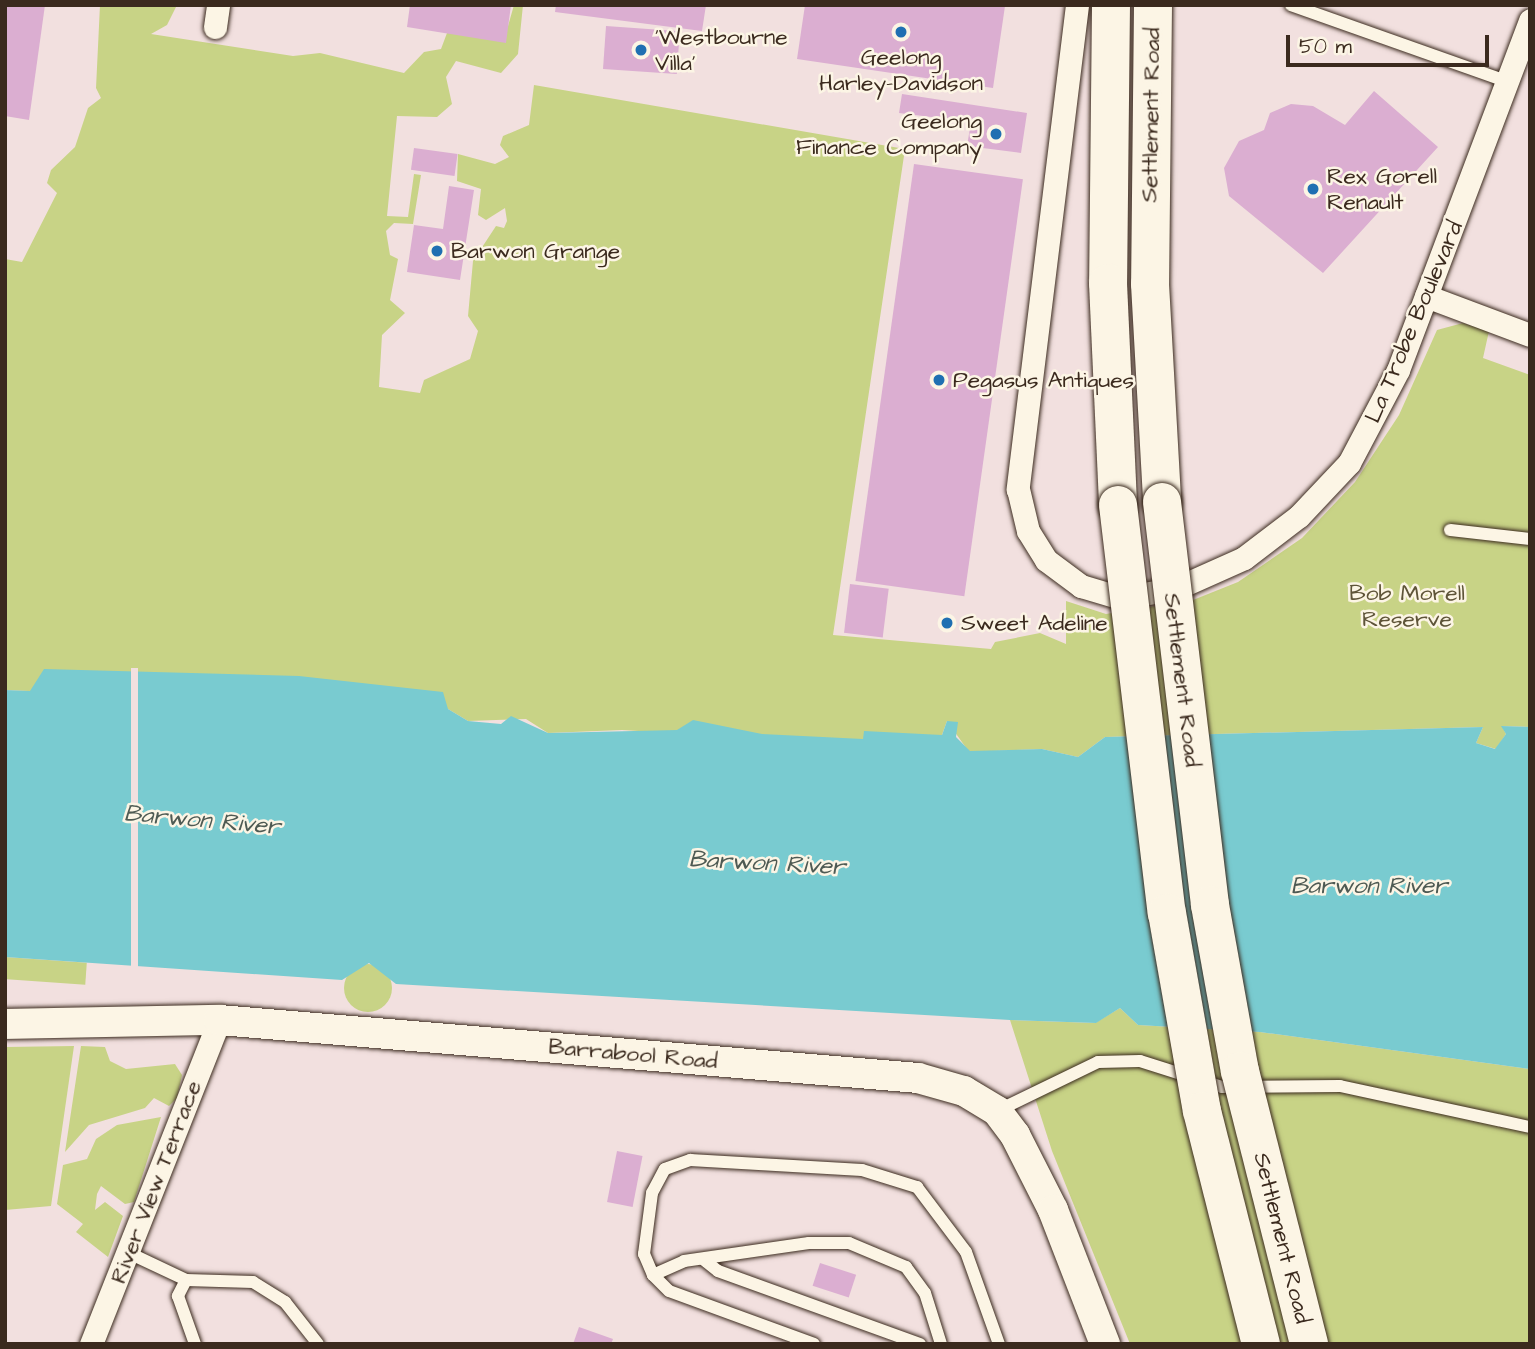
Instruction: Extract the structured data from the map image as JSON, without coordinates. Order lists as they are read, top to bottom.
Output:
{
  "streets": {
    "highway": ["Settlement Road"],
    "street": ["La Trobe Boulevard", "Barrabool Road", "River View Terrace"]
  },
  "crossings": [
    ["Barrabool Road", "River View Terrace"]
  ],
  "water": ["Barwon River"],
  "parks": ["Bob Morell Reserve"],
  "places": [
    "Geelong Harley-Davidson",
    "'Westbourne Villa'",
    "Geelong Finance Company",
    "Rex Gorell Renault",
    "Barwon Grange",
    "Pegasus Antiques",
    "Sweet Adeline"
  ],
  "scale_bar": "50 m"
}
